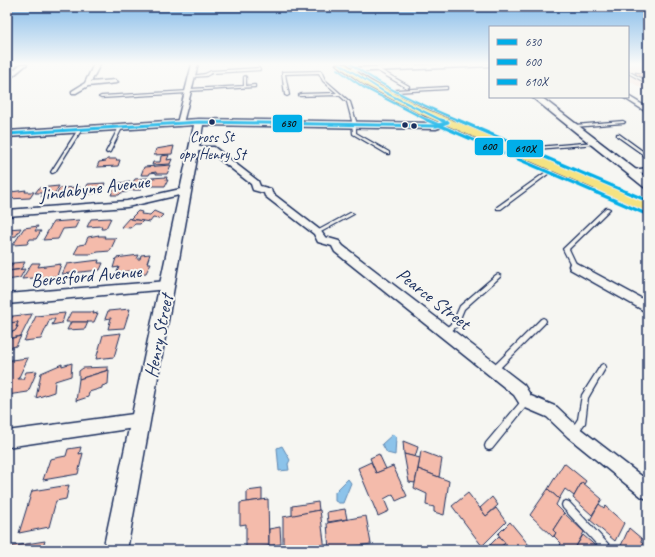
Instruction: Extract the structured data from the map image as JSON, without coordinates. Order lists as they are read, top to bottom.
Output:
{
  "streets": {
    "street": [
      "Jindabyne Avenue",
      "Beresford Avenue",
      "Pearce Street",
      "Henry Street"
    ]
  },
  "crossings": [
    ["Jindabyne Avenue", "Henry Street"],
    ["Beresford Avenue", "Henry Street"],
    ["Pearce Street", "Henry Street"]
  ],
  "places": ["Cross St opp Henry St"],
  "lines": ["transit line 630", "transit line 600", "transit line 610X"],
  "legend": ["630", "600", "610X"]
}
